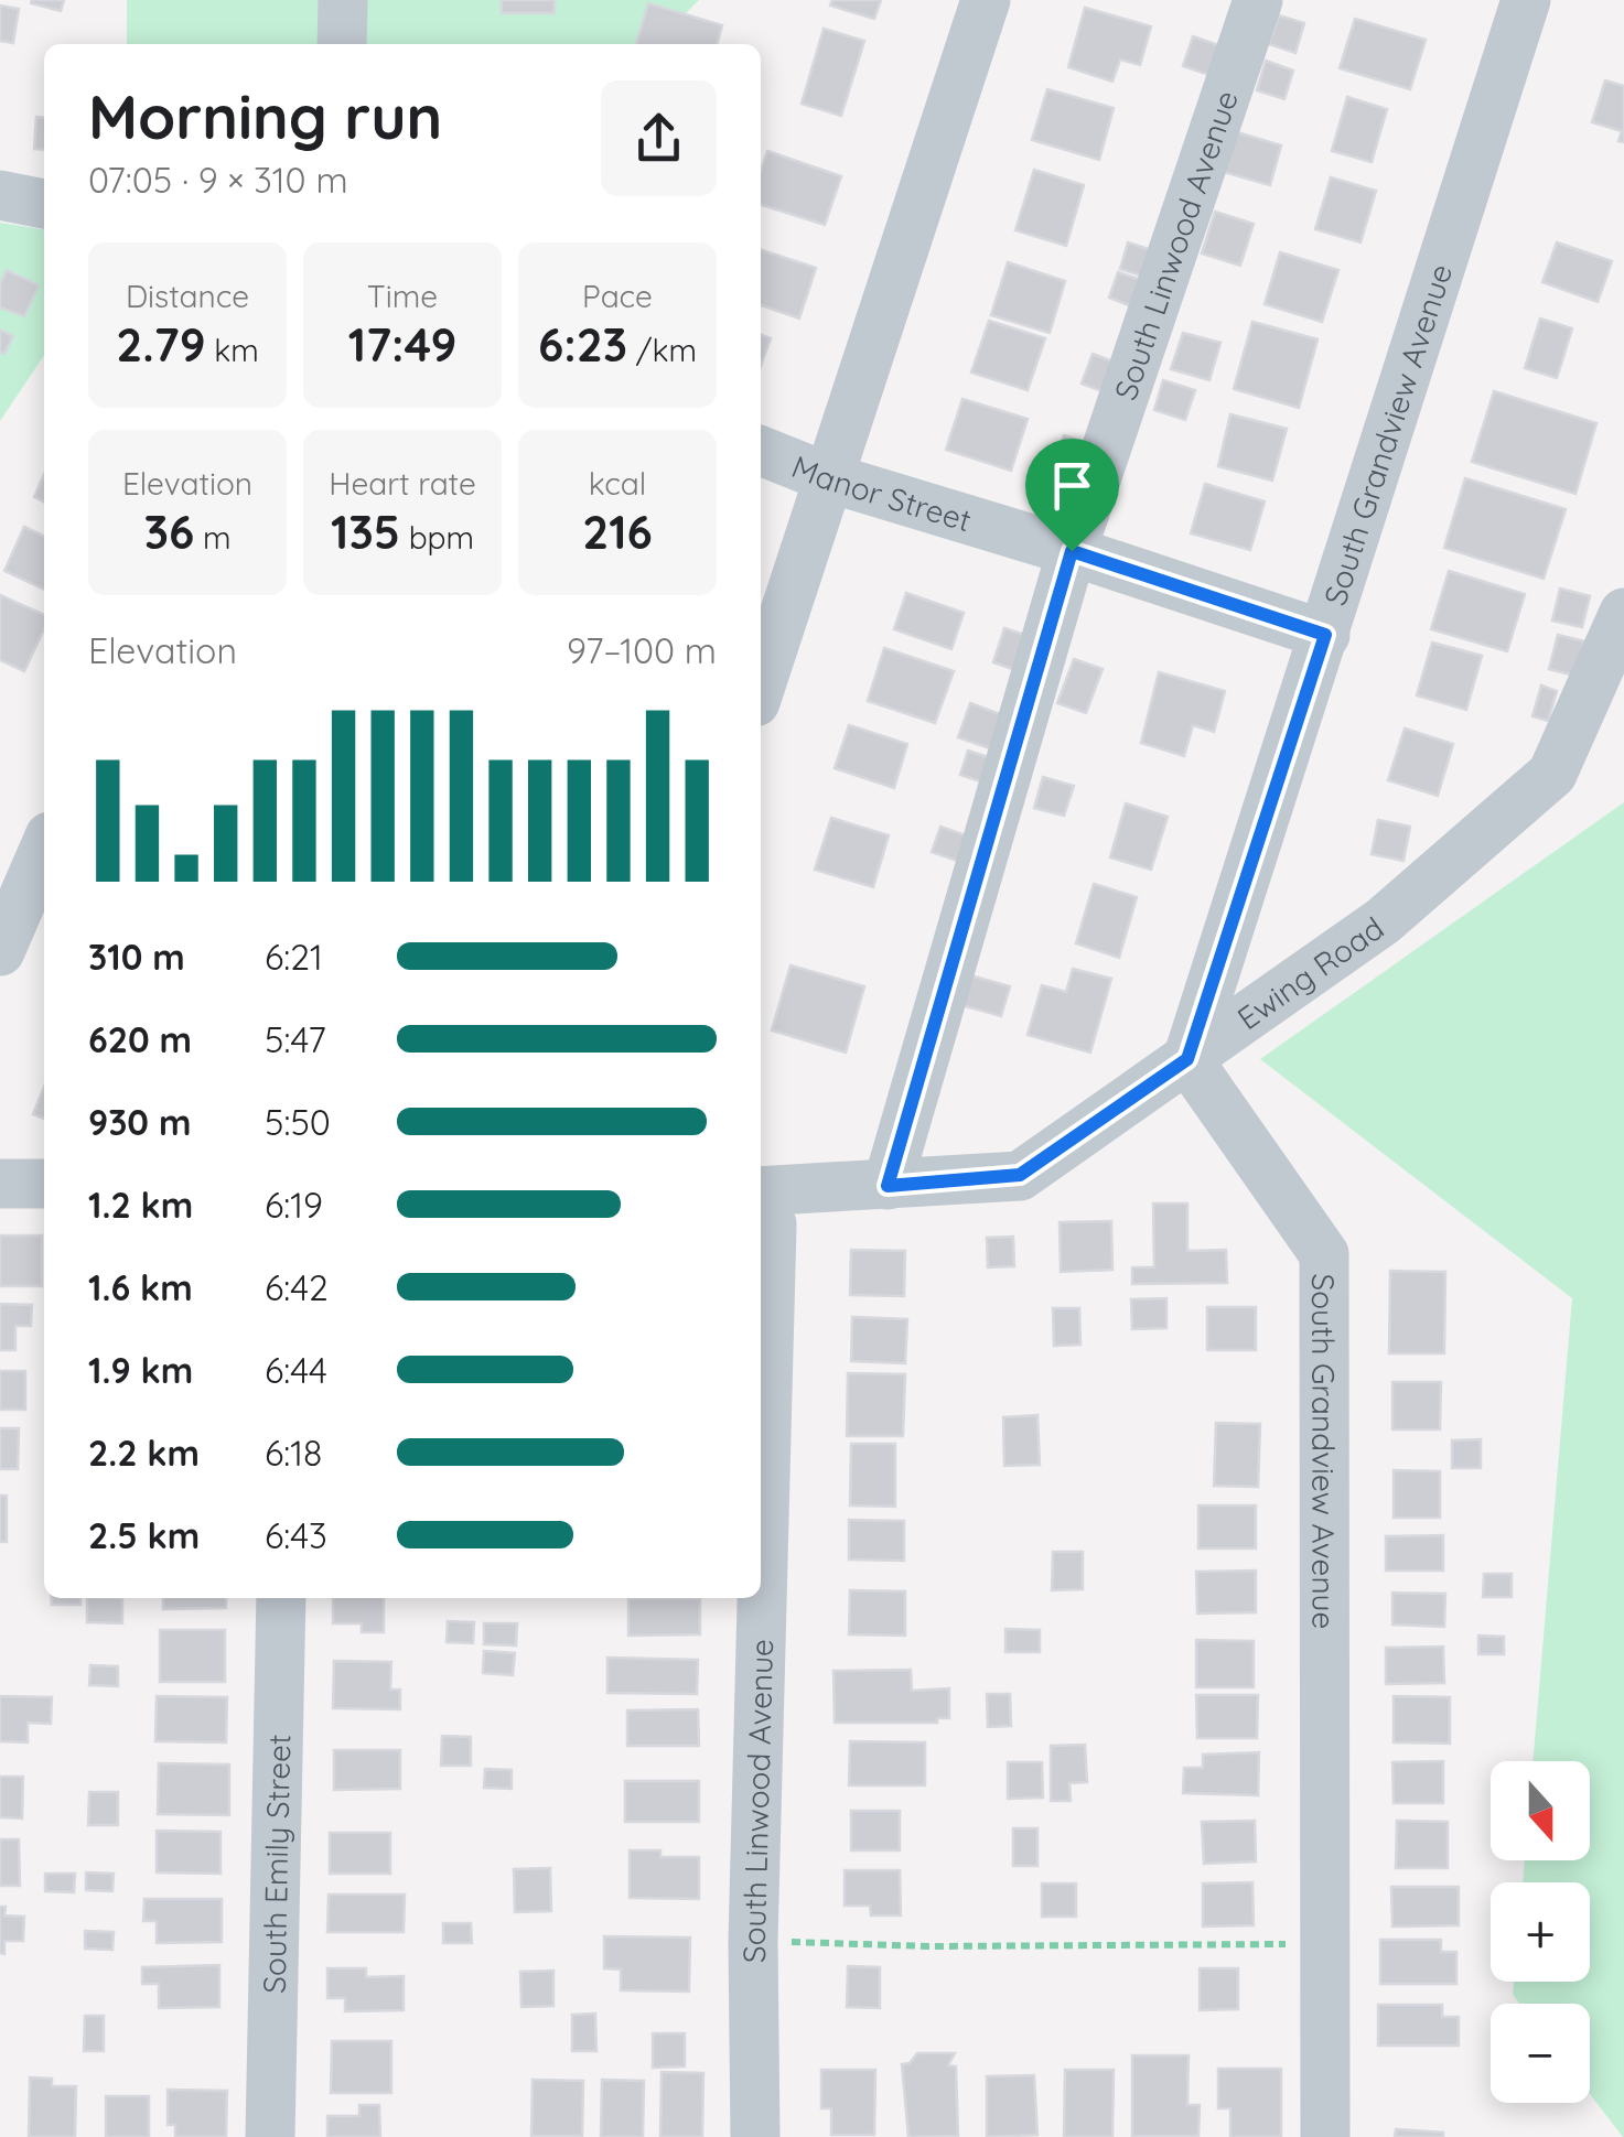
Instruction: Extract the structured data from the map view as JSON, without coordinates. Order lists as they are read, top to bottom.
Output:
{
  "streets": {
    "street": [
      "South Linwood Avenue",
      "South Grandview Avenue",
      "Manor Street",
      "Ewing Road",
      "South Emily Street"
    ]
  },
  "crossings": [
    ["South Linwood Avenue", "Manor Street"],
    ["South Linwood Avenue", "Ewing Road"],
    ["South Grandview Avenue", "Manor Street"],
    ["South Grandview Avenue", "Ewing Road"]
  ],
  "north": "bottom",
  "page": {
    "heading": ["Morning run", "07:05 · 9 × 310 m"],
    "stats": [
      ["Distance", "2.79 km"],
      ["Time", "17:49"],
      ["Pace", "6:23 /km"],
      ["Elevation", "36 m"],
      ["Heart rate", "135 bpm"],
      ["kcal", "216"]
    ],
    "chart": ["Elevation", "97–100 m"],
    "list": [
      {
        "name": "310 m",
        "note": "6:21"
      },
      {
        "name": "620 m",
        "note": "5:47"
      },
      {
        "name": "930 m",
        "note": "5:50"
      },
      {
        "name": "1.2 km",
        "note": "6:19"
      },
      {
        "name": "1.6 km",
        "note": "6:42"
      },
      {
        "name": "1.9 km",
        "note": "6:44"
      },
      {
        "name": "2.2 km",
        "note": "6:18"
      },
      {
        "name": "2.5 km",
        "note": "6:43"
      }
    ],
    "map_buttons": ["+", "−"]
  }
}
